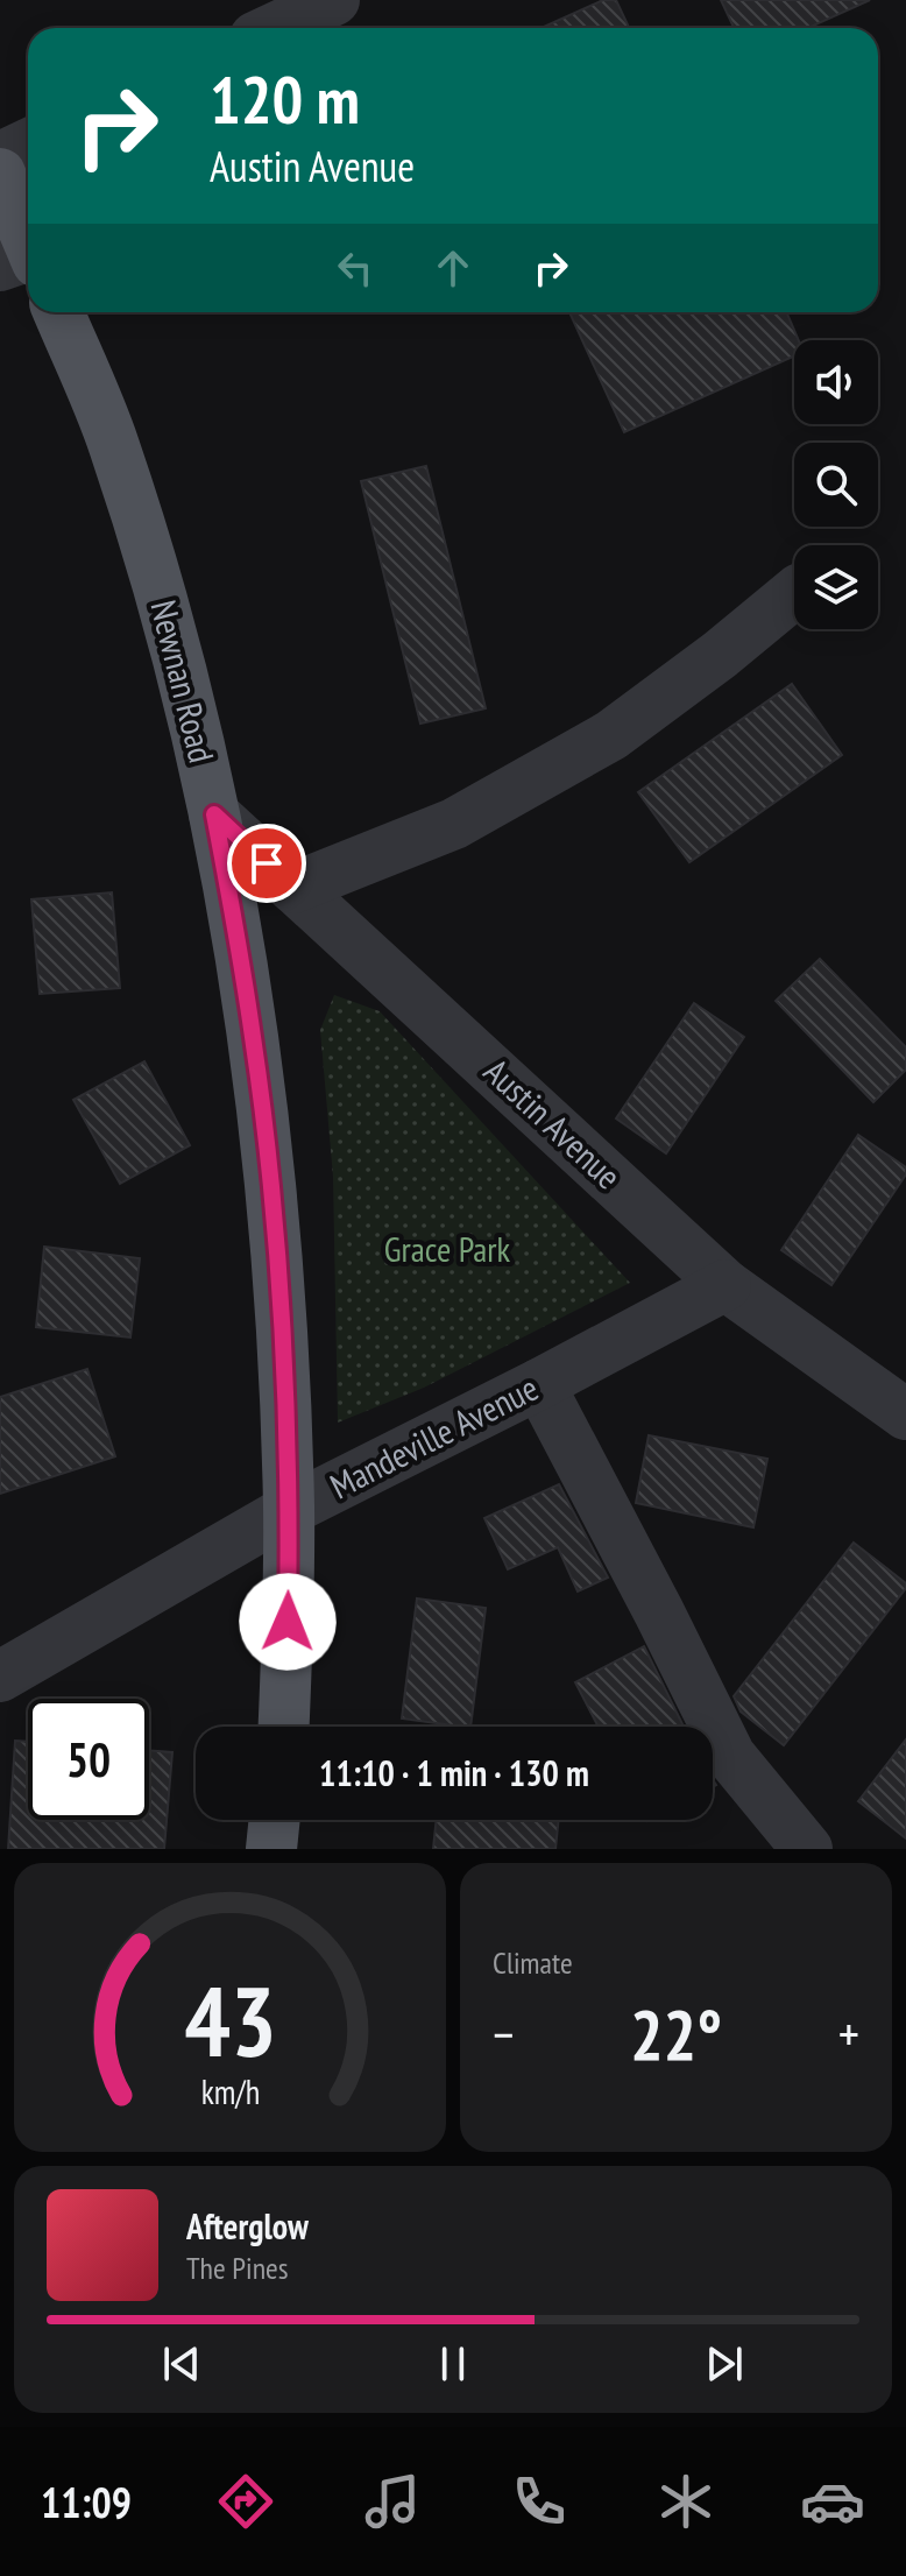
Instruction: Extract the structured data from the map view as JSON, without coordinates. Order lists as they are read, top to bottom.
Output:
{
  "streets": {
    "main road": ["Newnan Road"],
    "street": ["Austin Avenue", "Mandeville Avenue"]
  },
  "crossings": [
    ["Newnan Road", "Austin Avenue"],
    ["Newnan Road", "Mandeville Avenue"],
    ["Austin Avenue", "Mandeville Avenue"]
  ],
  "parks": ["Grace Park"],
  "page": {
    "turn": ["120 m", "Austin Avenue"],
    "limit": "50",
    "trip": "11:10 · 1 min · 130 m",
    "tile": "Climate",
    "heat": ["−", "22°", "+"],
    "song": ["Afterglow", "The Pines"],
    "tabs": "11:09",
    "gauge": ["43", "km/h"]
  }
}
